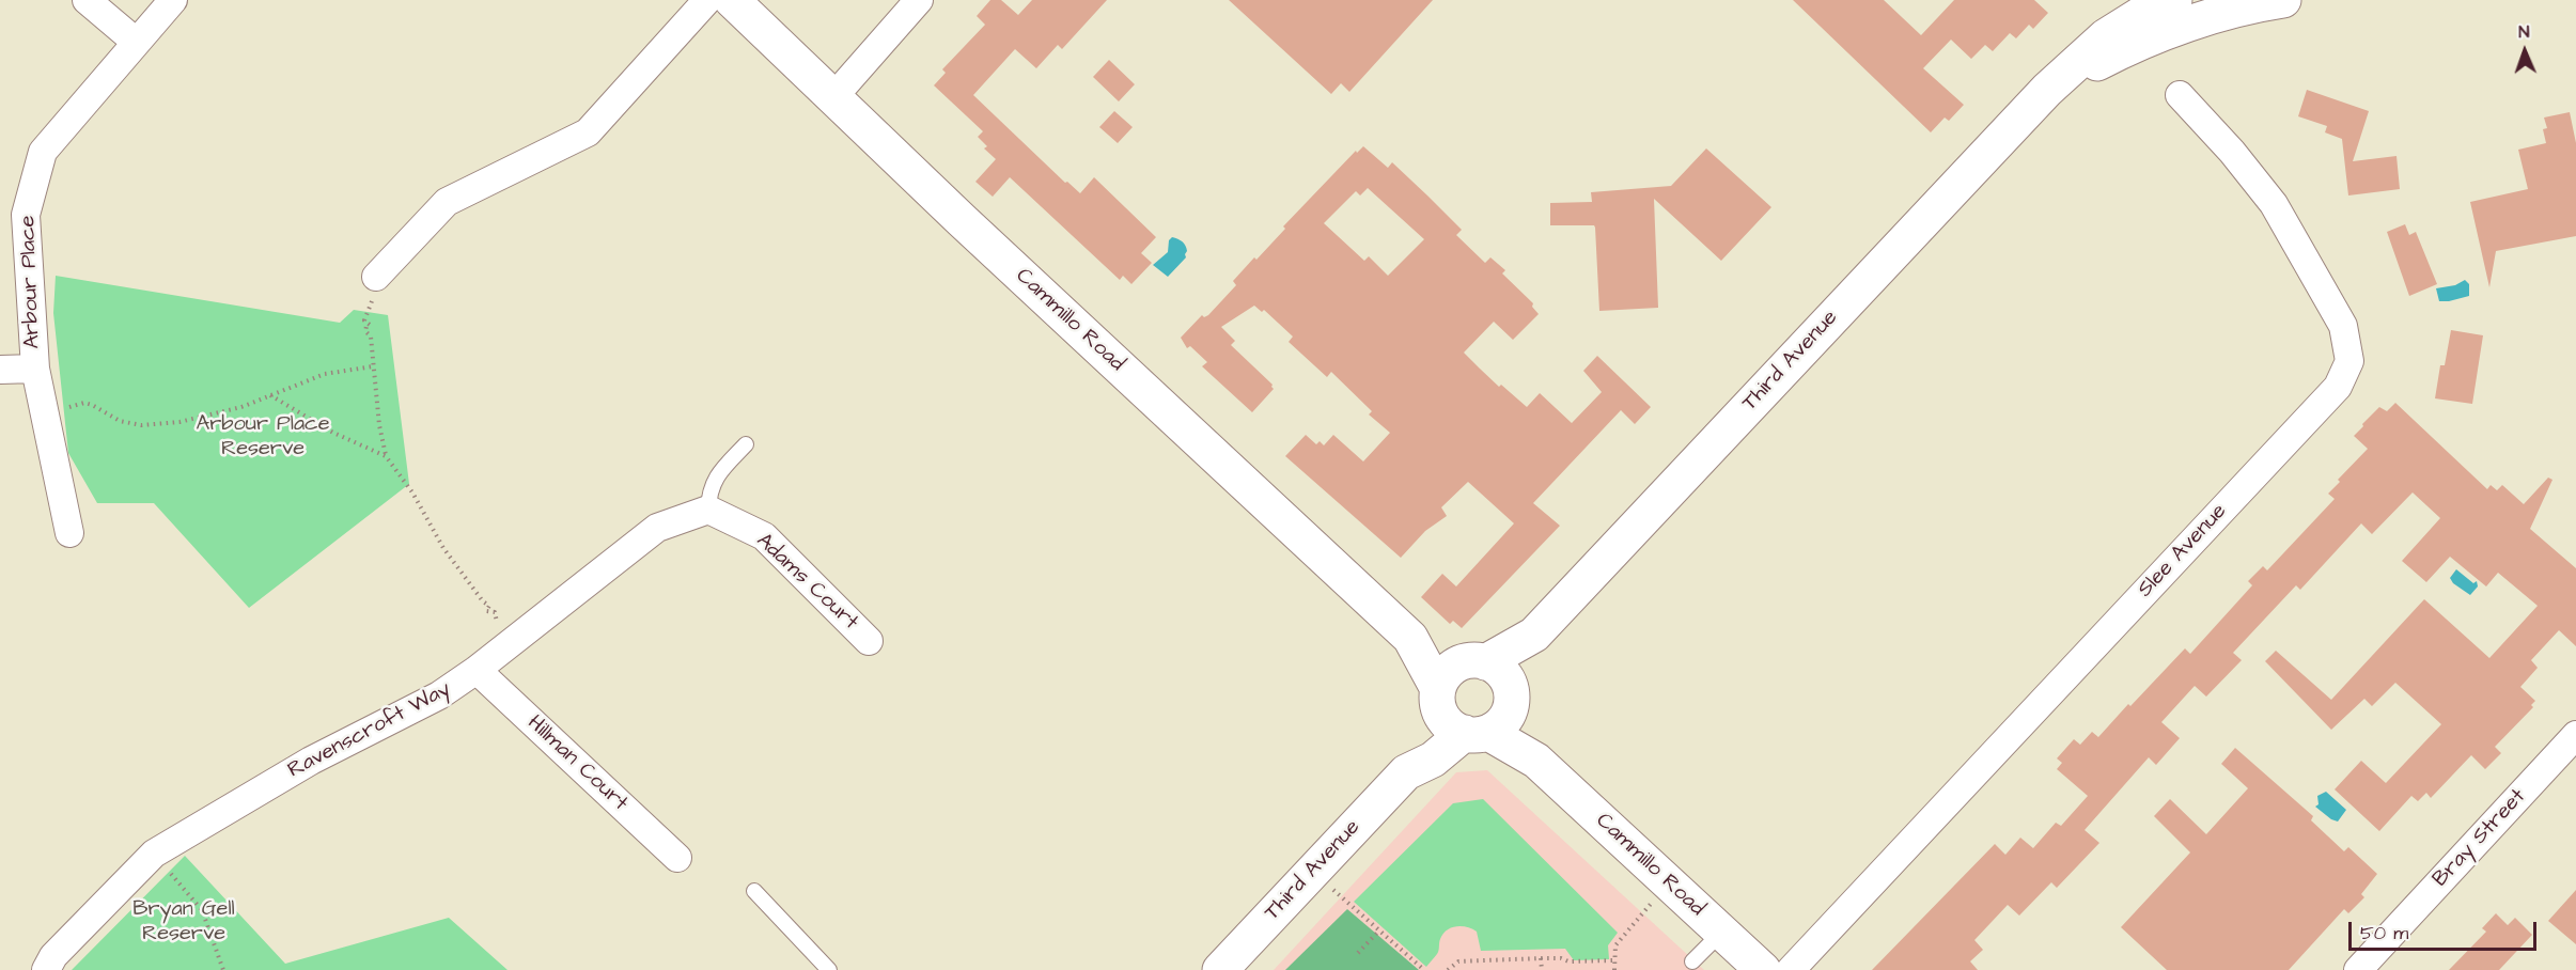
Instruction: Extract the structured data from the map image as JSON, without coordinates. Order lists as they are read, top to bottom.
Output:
{
  "streets": {
    "main road": ["Cammillo Road", "Third Avenue"],
    "street": [
      "Arbour Place",
      "Slee Avenue",
      "Adams Court",
      "Ravenscroft Way",
      "Hillman Court",
      "Bray Street"
    ]
  },
  "crossings": [
    ["Cammillo Road", "Third Avenue"],
    ["Adams Court", "Ravenscroft Way"],
    ["Ravenscroft Way", "Hillman Court"]
  ],
  "parks": ["Arbour Place Reserve", "Bryan Gell Reserve"],
  "scale_bar": "50 m",
  "north": "top"
}
